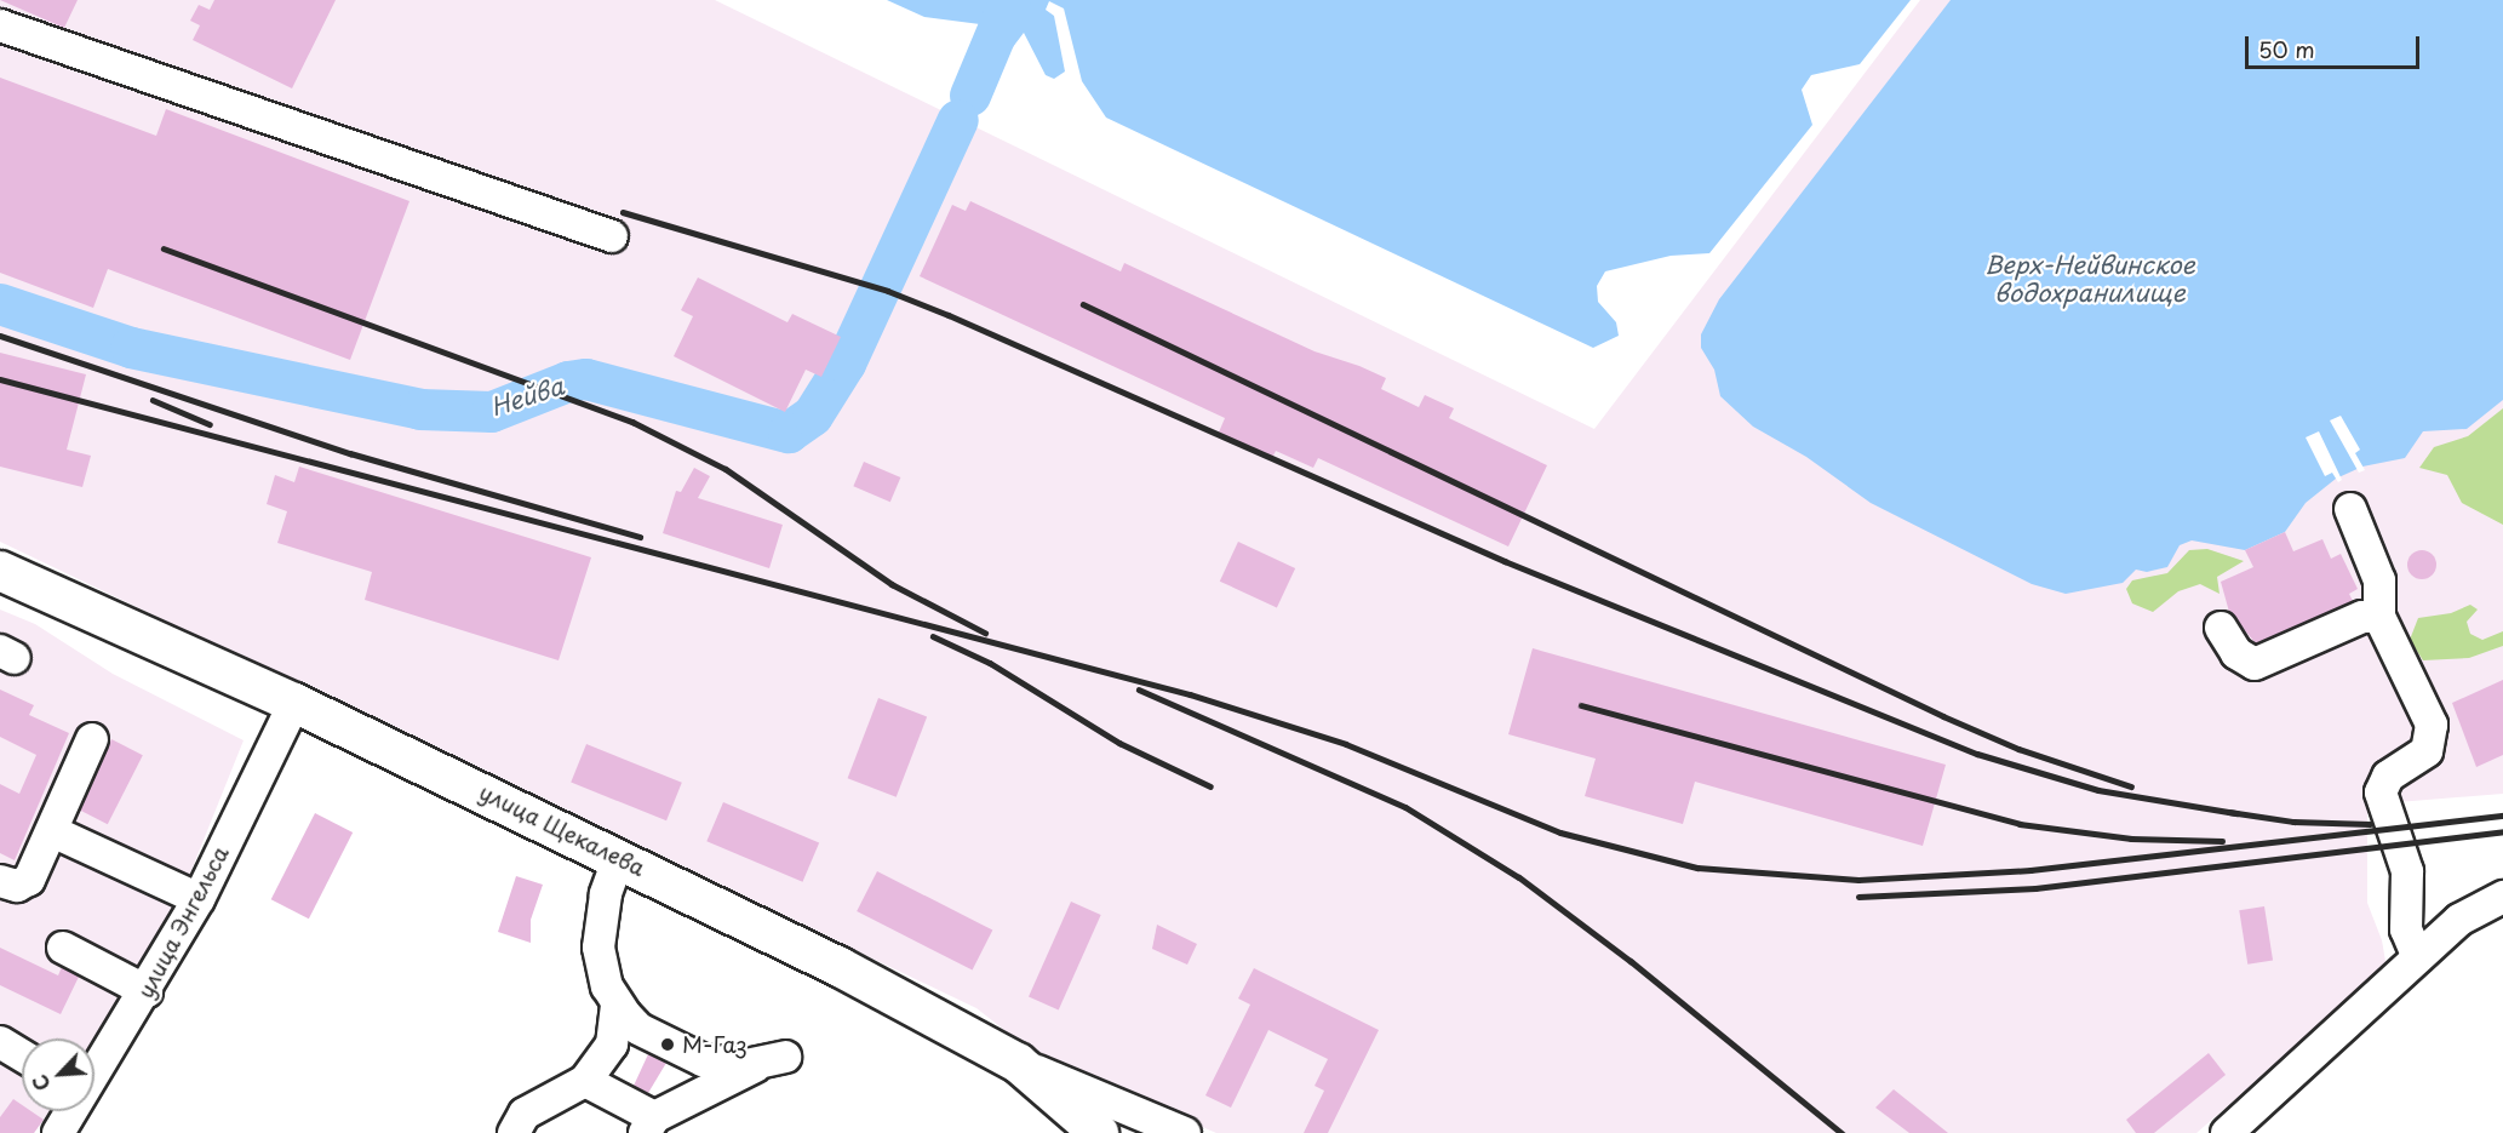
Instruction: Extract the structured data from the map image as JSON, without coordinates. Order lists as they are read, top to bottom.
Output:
{
  "streets": {
    "main road": ["улица Щекалева"],
    "street": ["улица Энгельса"]
  },
  "crossings": [
    ["улица Щекалева", "улица Энгельса"]
  ],
  "water": ["Верх-Нейвинское водохранилище", "Нейва"],
  "places": ["М-Газ"],
  "scale_bar": "50 m",
  "north": "bottom left"
}
